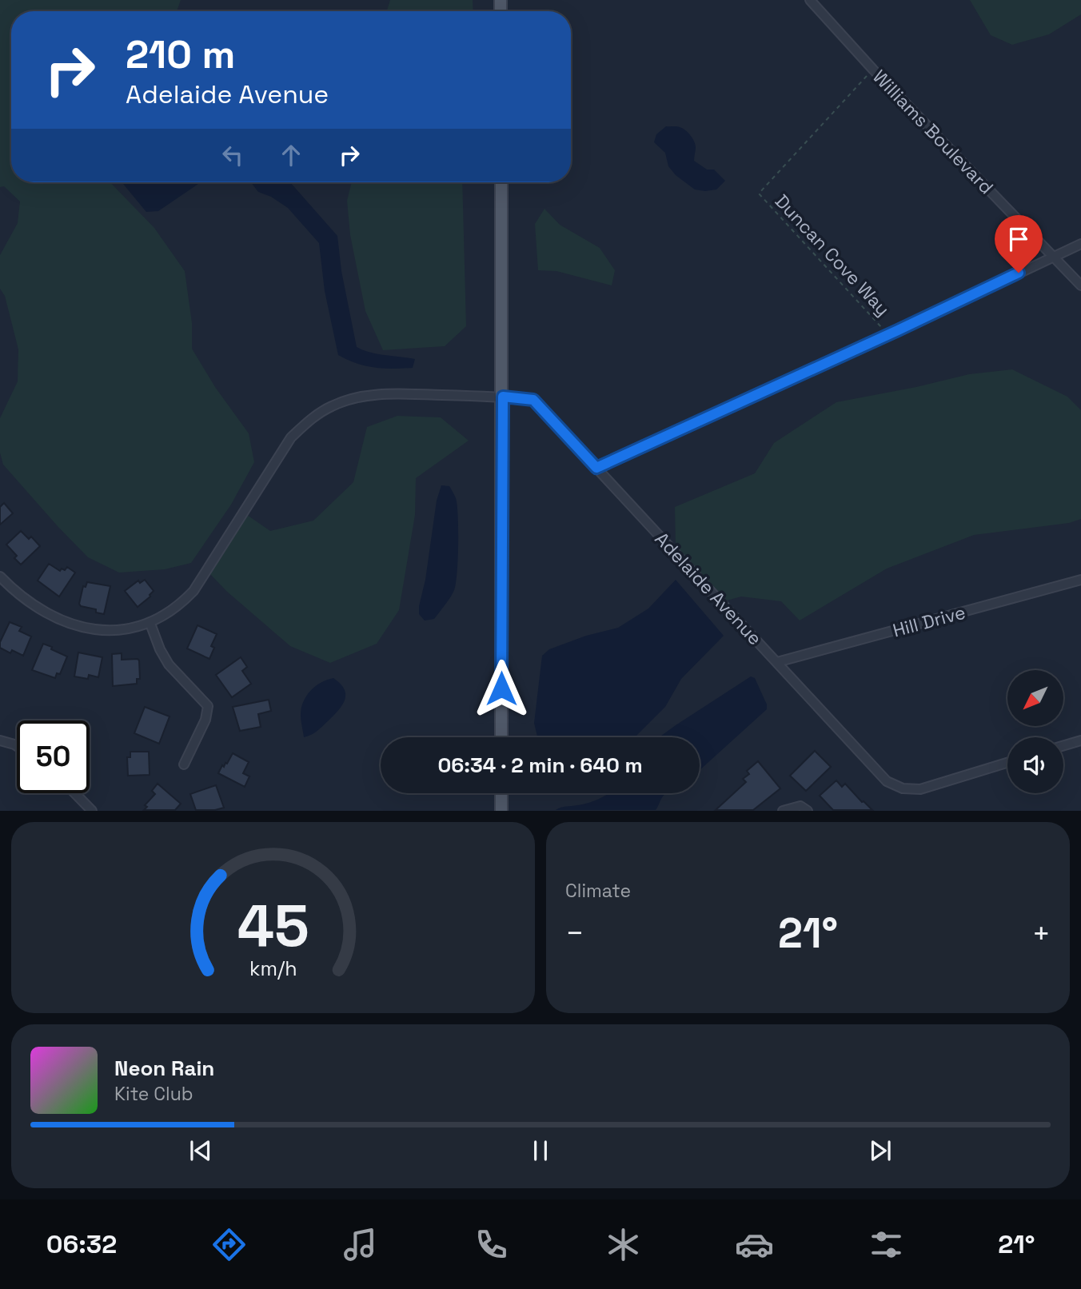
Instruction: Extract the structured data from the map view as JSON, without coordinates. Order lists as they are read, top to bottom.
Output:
{
  "streets": {
    "street": ["Williams Boulevard", "Adelaide Avenue", "Hill Drive"],
    "path": ["Duncan Cove Way"]
  },
  "crossings": [
    ["Williams Boulevard", "Duncan Cove Way"],
    ["Adelaide Avenue", "Hill Drive"]
  ],
  "north": "bottom left",
  "page": {
    "turn": ["210 m", "Adelaide Avenue"],
    "limit": "50",
    "trip": "06:34 · 2 min · 640 m",
    "tile": "Climate",
    "heat": ["−", "21°", "+"],
    "song": ["Neon Rain", "Kite Club"],
    "tabs": ["06:32", "21°"],
    "gauge": ["45", "km/h"]
  }
}
